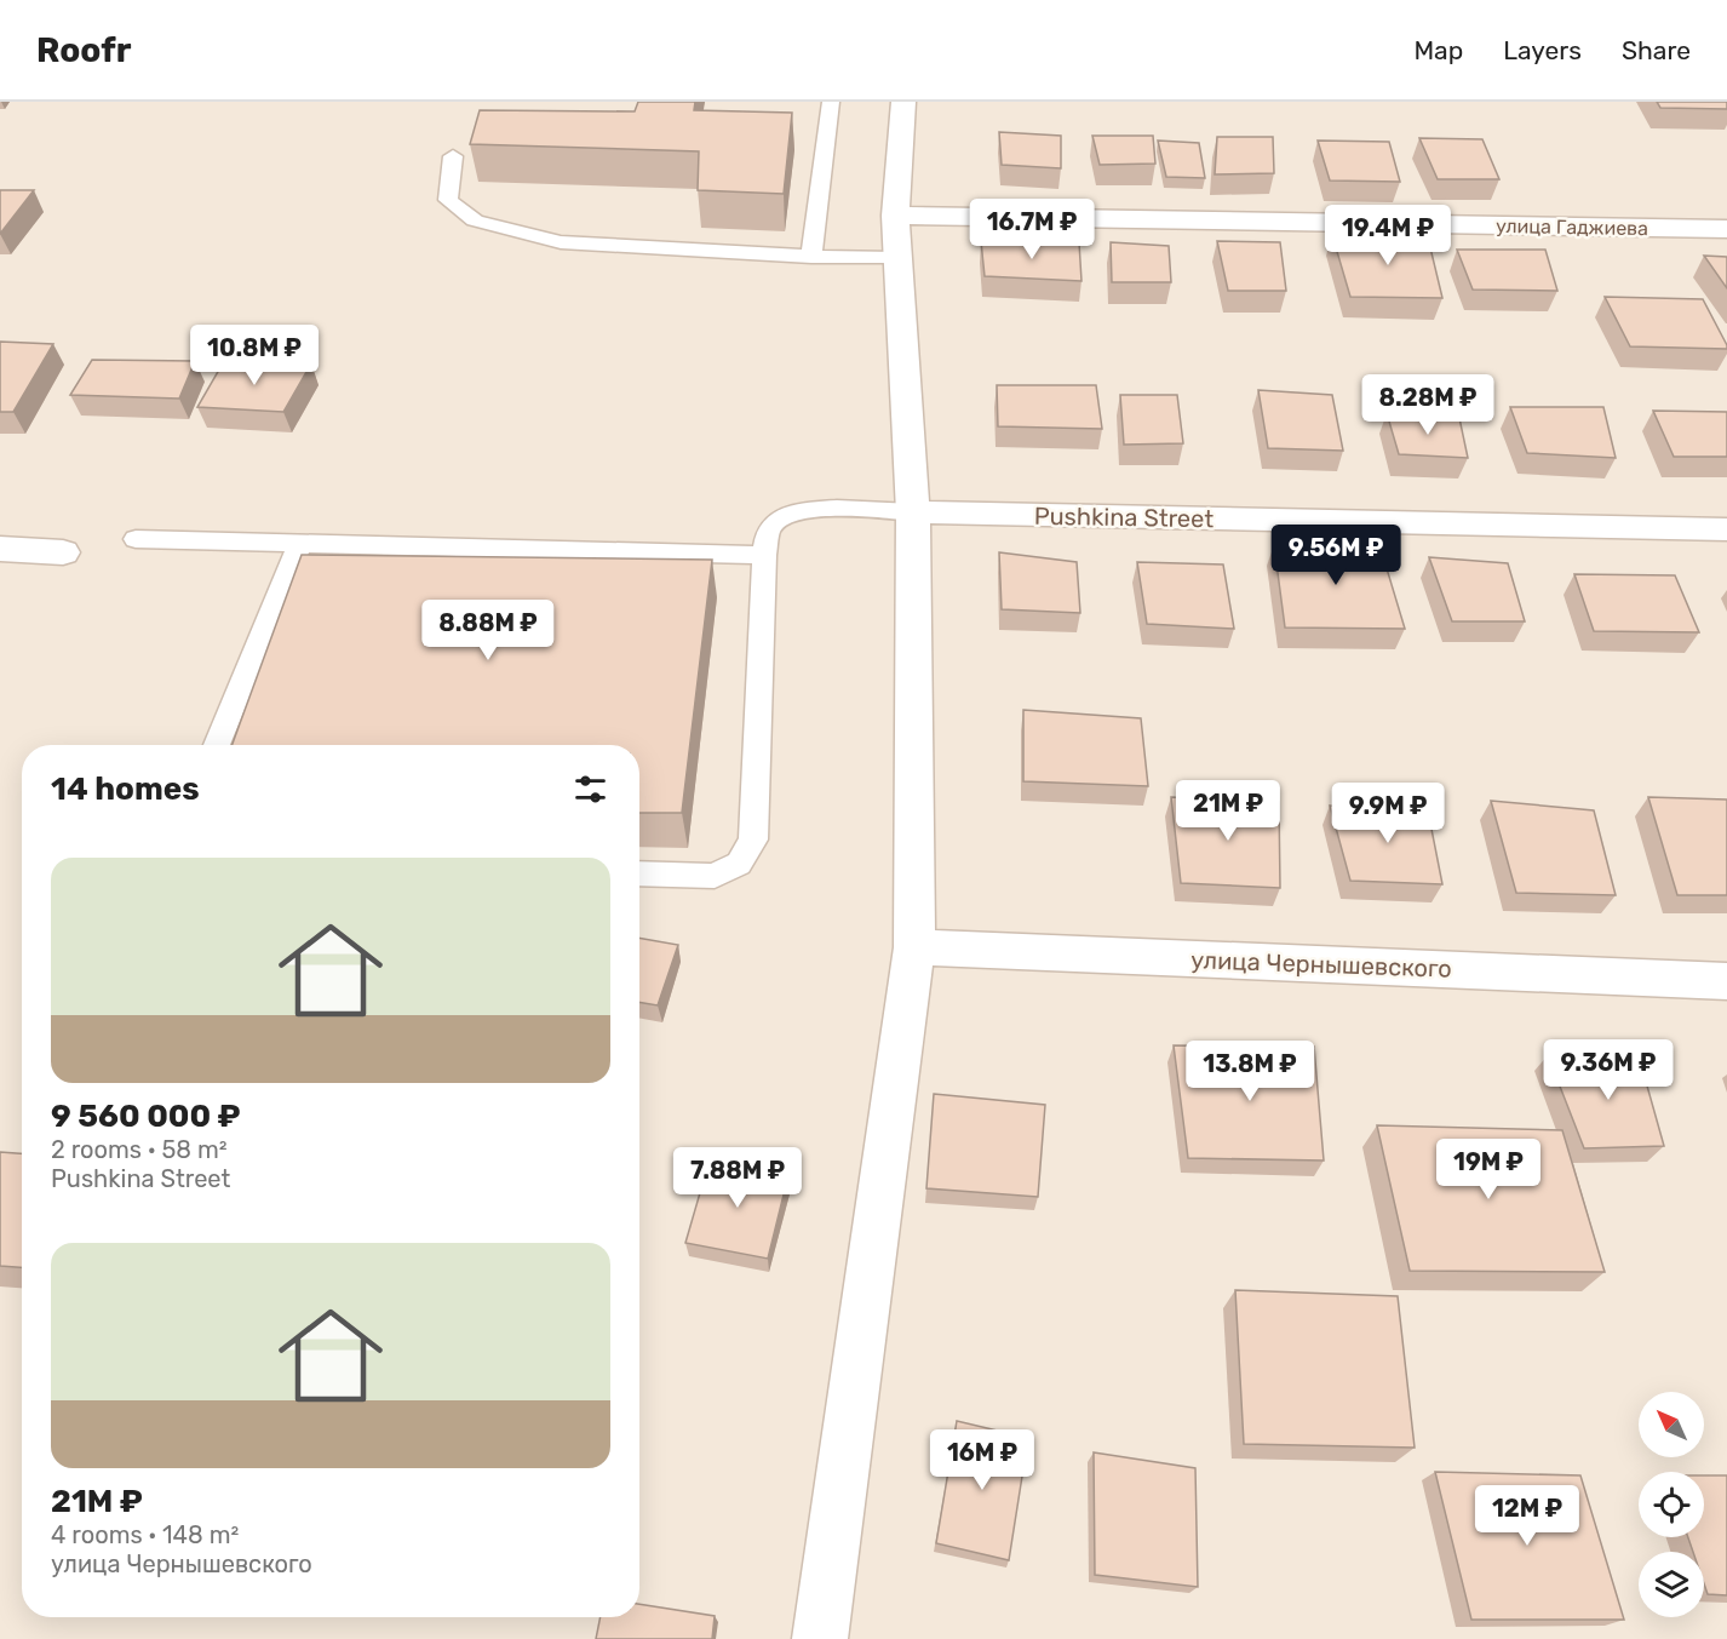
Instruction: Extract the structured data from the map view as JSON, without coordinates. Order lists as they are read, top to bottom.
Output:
{
  "streets": {
    "street": ["улица Гаджиева", "Pushkina Street", "улица Чернышевского"]
  },
  "north": "top left",
  "page": {
    "header": "Roofr",
    "nav": ["Map", "Layers", "Share"],
    "price": [
      "16.7M ₽",
      "19.4M ₽",
      "10.8M ₽",
      "8.28M ₽",
      "9.56M ₽",
      "8.88M ₽",
      "21M ₽",
      "9.9M ₽",
      "9.36M ₽",
      "13.8M ₽",
      "19M ₽",
      "7.88M ₽",
      "16M ₽",
      "12M ₽"
    ],
    "heading": "14 homes",
    "list": [
      {
        "name": "9 560 000 ₽",
        "note": "2 rooms · 58 m² · Pushkina Street"
      },
      {
        "name": "21M ₽",
        "note": "4 rooms · 148 m² · улица Чернышевского"
      }
    ]
  }
}
